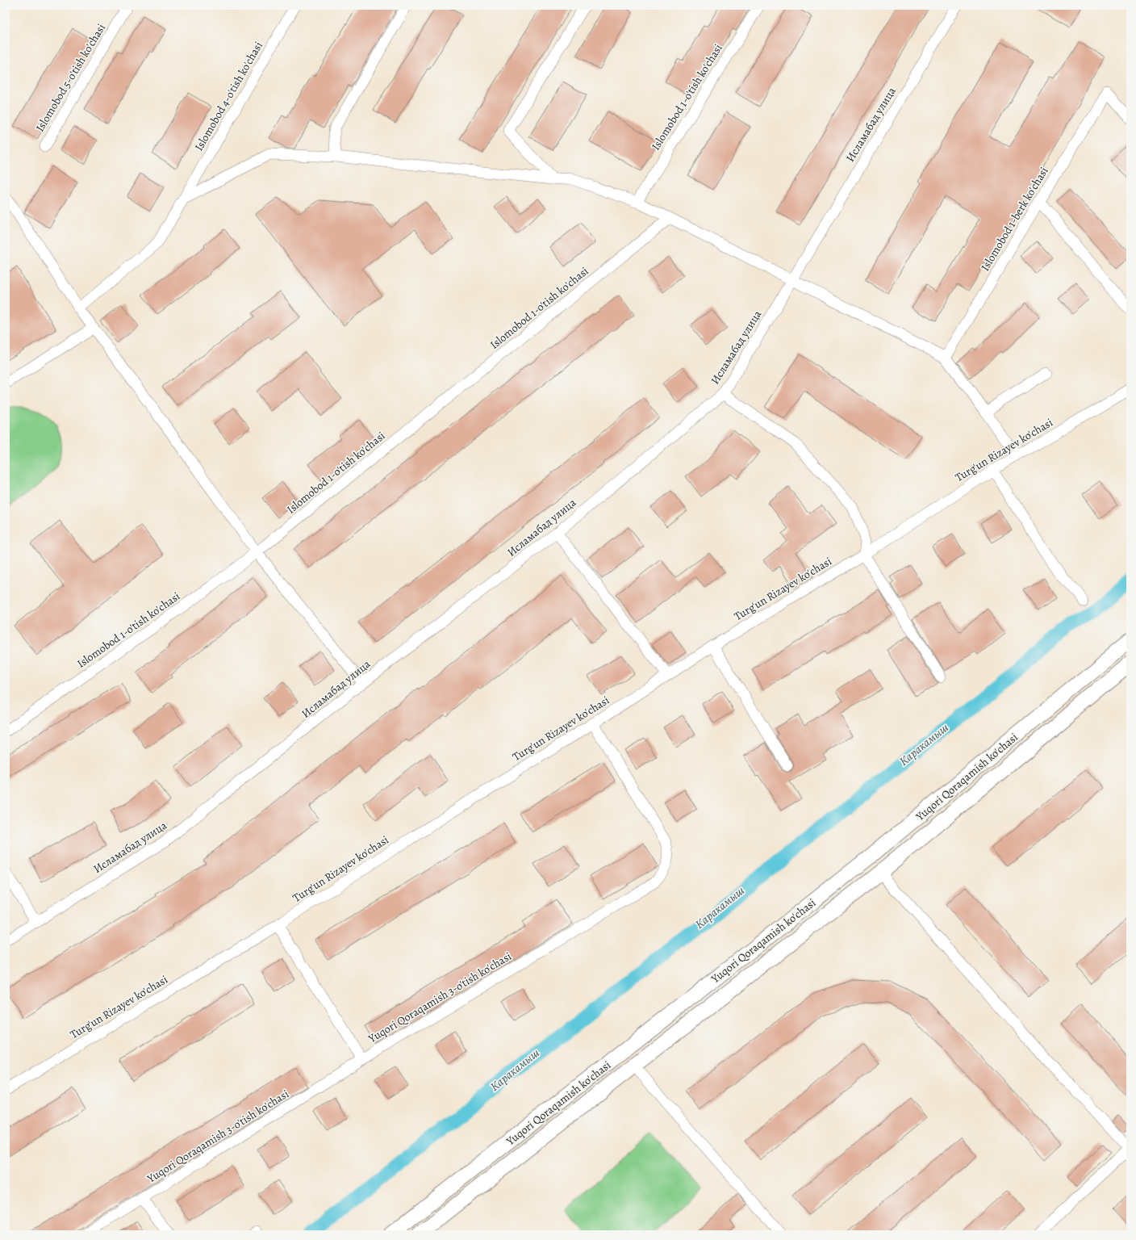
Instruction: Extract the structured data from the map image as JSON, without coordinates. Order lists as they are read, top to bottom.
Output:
{
  "streets": {
    "main road": ["Yuqori Qoraqamish ko'chasi"],
    "street": [
      "Islomobod 5-o'tish ko'chasi",
      "Islomobod 4-o'tish ko'chasi",
      "Islomobod 1-o'tish ko'chasi",
      "Исламабад улица",
      "Islomobod 1-berk ko'chasi",
      "Turg'un Rizayev ko'chasi",
      "Yuqori Qoraqamish 3-o'tish ko'chasi"
    ]
  },
  "crossings": [
    ["Turg'un Rizayev ko'chasi", "Yuqori Qoraqamish 3-o'tish ko'chasi"]
  ],
  "water": ["Каракамыш"]
}
